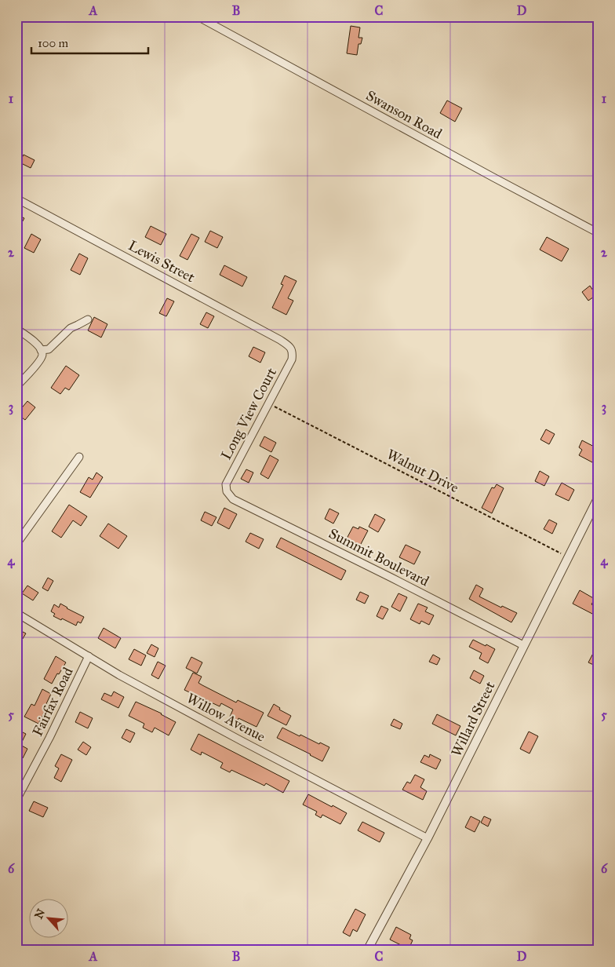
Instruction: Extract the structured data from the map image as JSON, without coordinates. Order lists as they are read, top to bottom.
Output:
{
  "streets": {
    "street": [
      "Swanson Road",
      "Lewis Street",
      "Long View Court",
      "Summit Boulevard",
      "Fairfax Road",
      "Willow Avenue",
      "Willard Street"
    ],
    "path": ["Walnut Drive"]
  },
  "crossings": [
    ["Lewis Street", "Long View Court"],
    ["Long View Court", "Walnut Drive"],
    ["Long View Court", "Summit Boulevard"],
    ["Walnut Drive", "Willard Street"],
    ["Summit Boulevard", "Willard Street"],
    ["Fairfax Road", "Willow Avenue"],
    ["Willow Avenue", "Willard Street"]
  ],
  "scale_bar": "100 m",
  "north": "top left",
  "grid": {
    "columns": [
      "A",
      "B",
      "C",
      "D"
    ],
    "rows": [
      "1",
      "2",
      "3",
      "4",
      "5",
      "6"
    ]
  }
}
